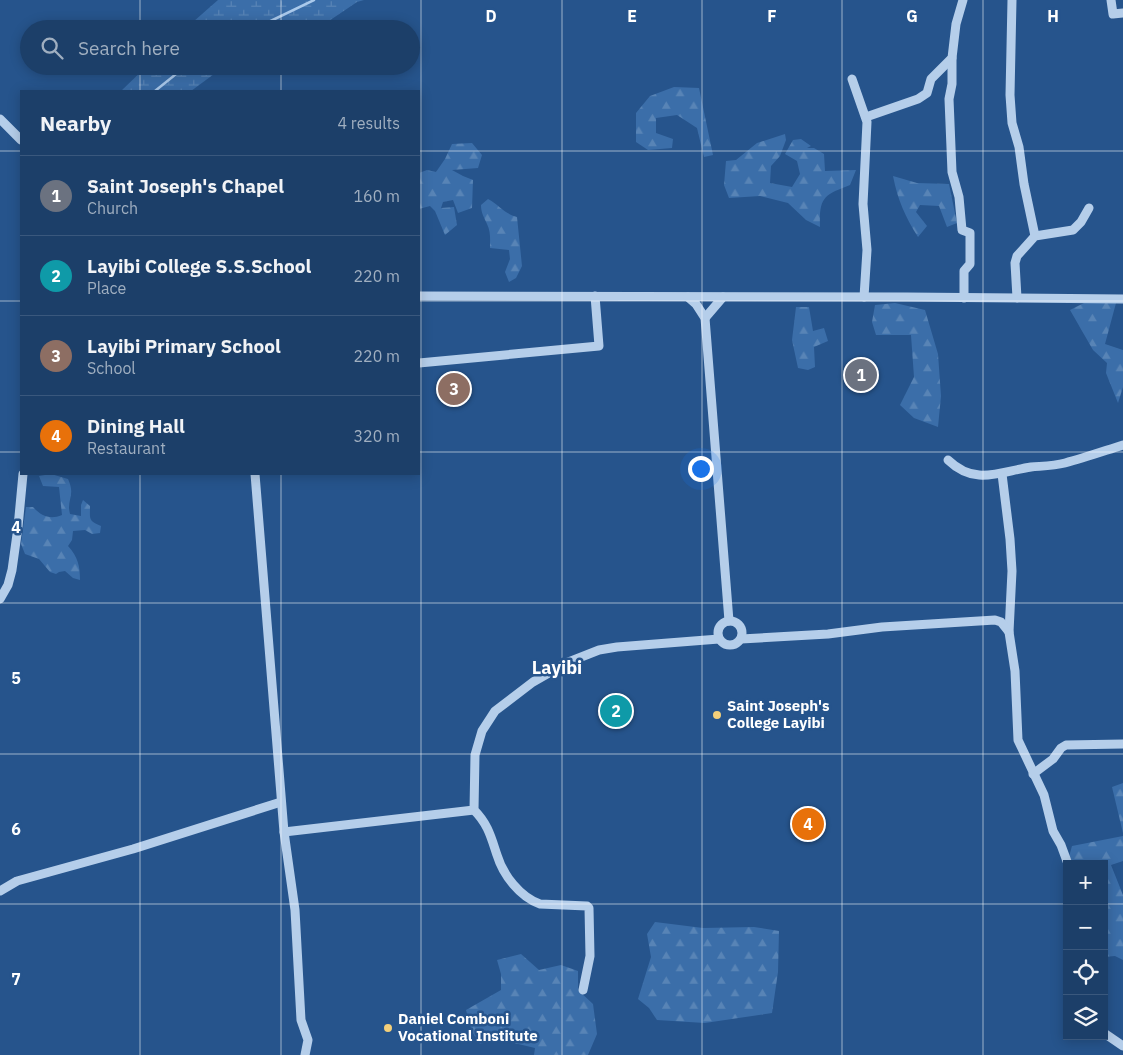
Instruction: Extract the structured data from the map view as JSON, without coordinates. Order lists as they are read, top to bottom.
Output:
{
  "districts": ["Layibi"],
  "places": ["Saint Joseph's College Layibi", "Daniel Comboni Vocational Institute"],
  "page": {
    "search": "Search here",
    "heading": ["Nearby", "4 results"],
    "list": [
      {
        "mark": "1",
        "name": "Saint Joseph's Chapel",
        "note": "Church",
        "value": "160 m"
      },
      {
        "mark": "2",
        "name": "Layibi College S.S.School",
        "note": "Place",
        "value": "220 m"
      },
      {
        "mark": "3",
        "name": "Layibi Primary School",
        "note": "School",
        "value": "220 m"
      },
      {
        "mark": "4",
        "name": "Dining Hall",
        "note": "Restaurant",
        "value": "320 m"
      }
    ],
    "pins": [
      "1",
      "3",
      "2",
      "4"
    ],
    "map_buttons": ["+", "−"]
  },
  "grid": {
    "columns": [
      "D",
      "E",
      "F",
      "G",
      "H"
    ],
    "rows": [
      "4",
      "5",
      "6",
      "7"
    ]
  }
}
